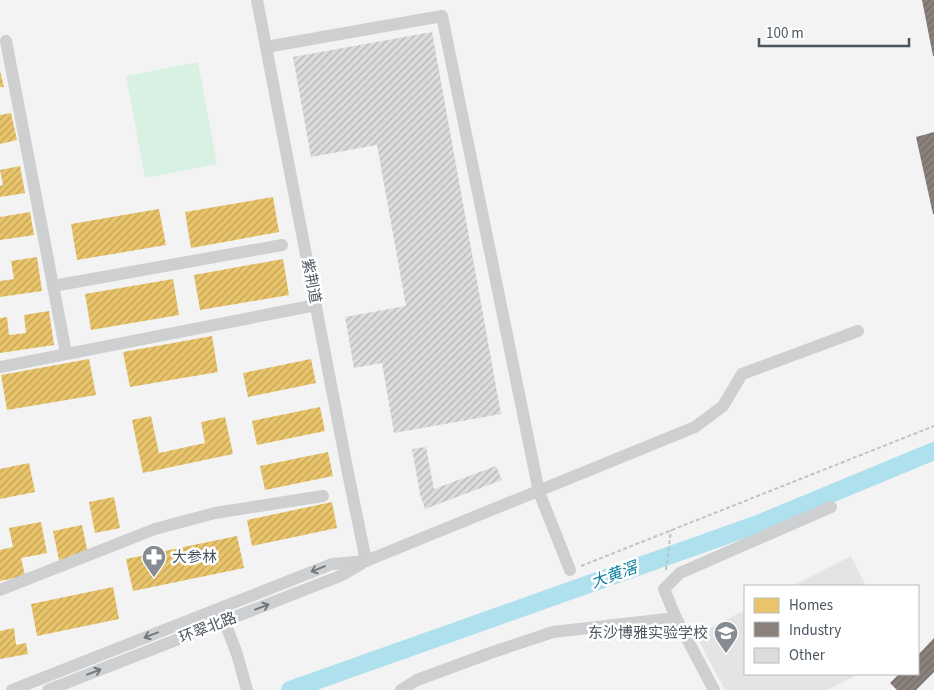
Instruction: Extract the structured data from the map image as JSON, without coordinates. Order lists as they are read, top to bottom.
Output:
{
  "streets": {
    "street": ["紫荆道", "环翠北路"]
  },
  "crossings": [
    ["紫荆道", "环翠北路"]
  ],
  "water": ["大黄滘"],
  "places": {
    "pharmacy": ["大参林"],
    "school or university": ["东沙博雅实验学校"]
  },
  "legend": ["Homes", "Industry", "Other"],
  "scale_bar": "100 m"
}
